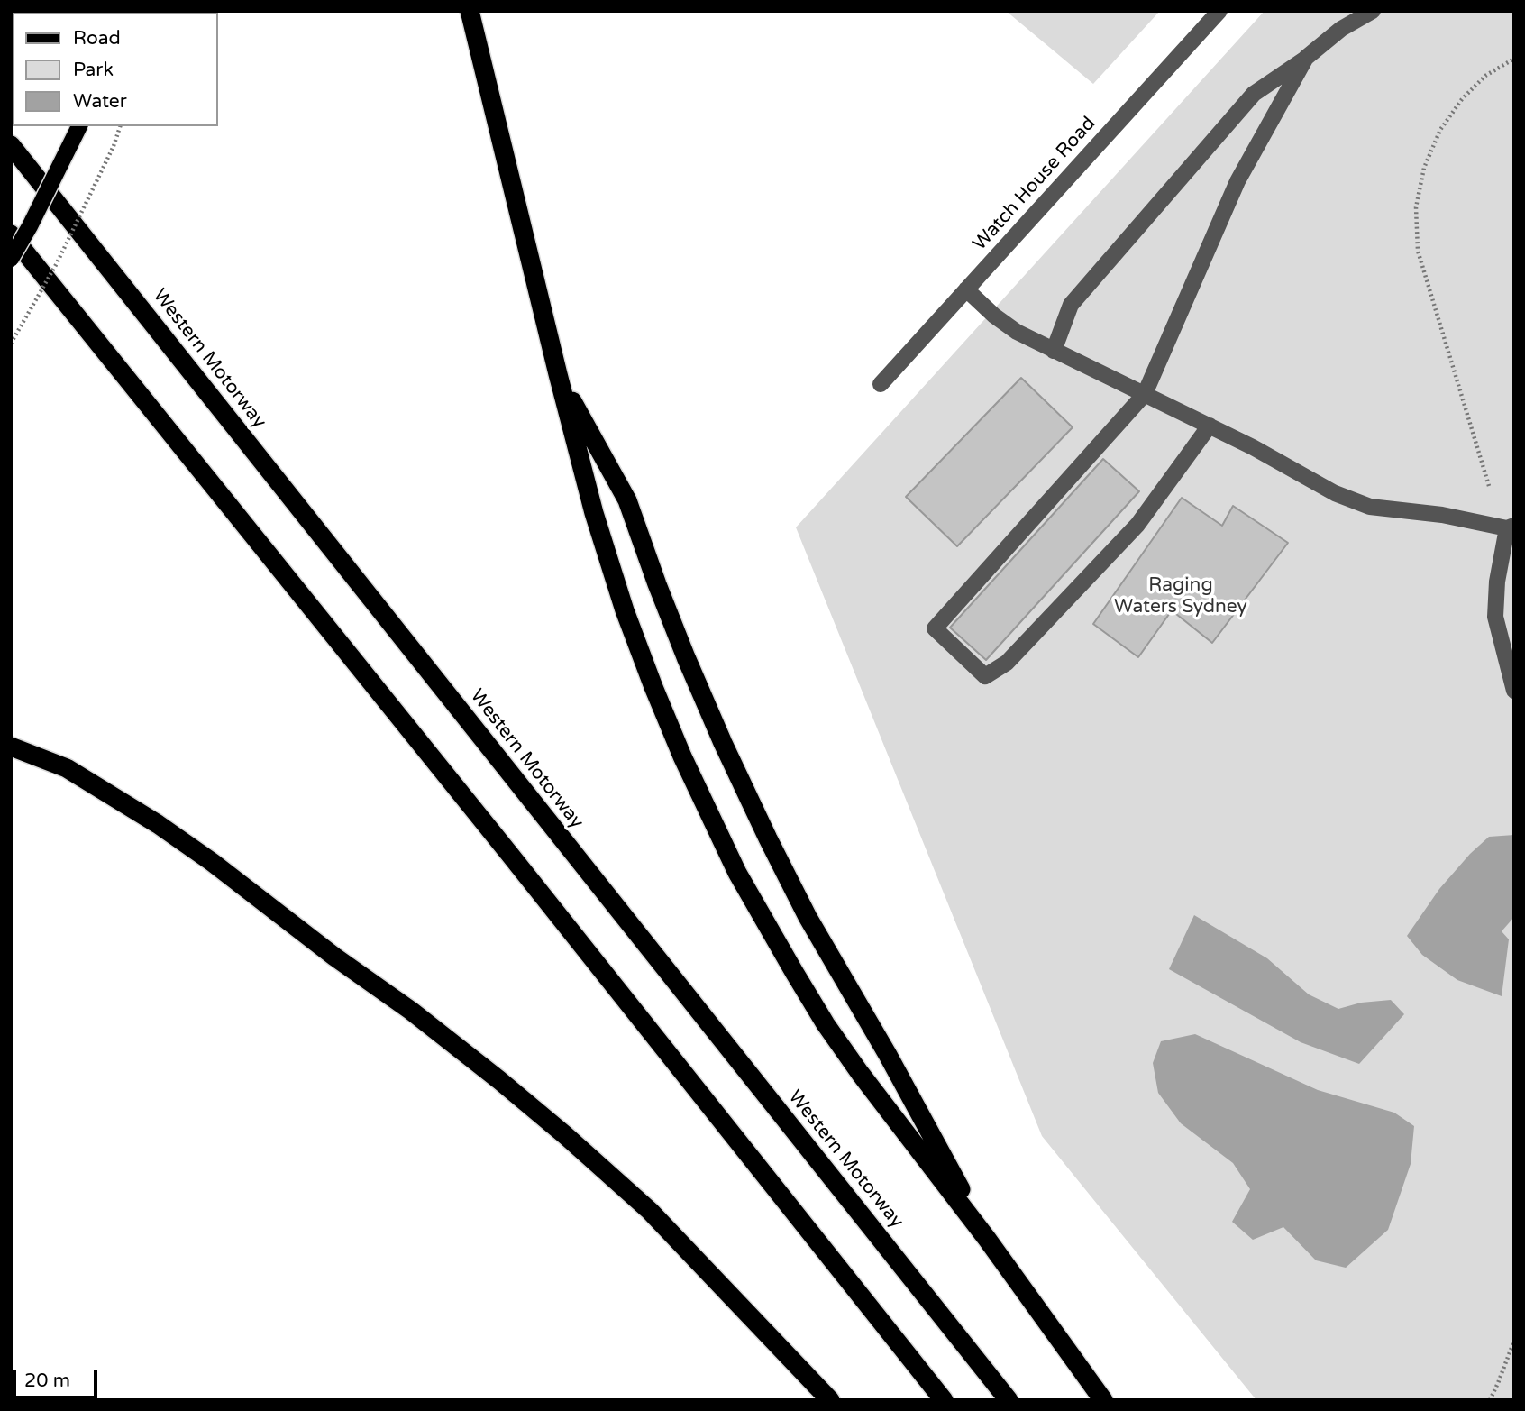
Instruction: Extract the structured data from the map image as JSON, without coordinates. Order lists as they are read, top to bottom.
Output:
{
  "streets": {
    "highway": ["Western Motorway"],
    "street": ["Watch House Road"]
  },
  "parks": ["Raging Waters Sydney"],
  "legend": ["Road", "Park", "Water"],
  "scale_bar": "20 m"
}
